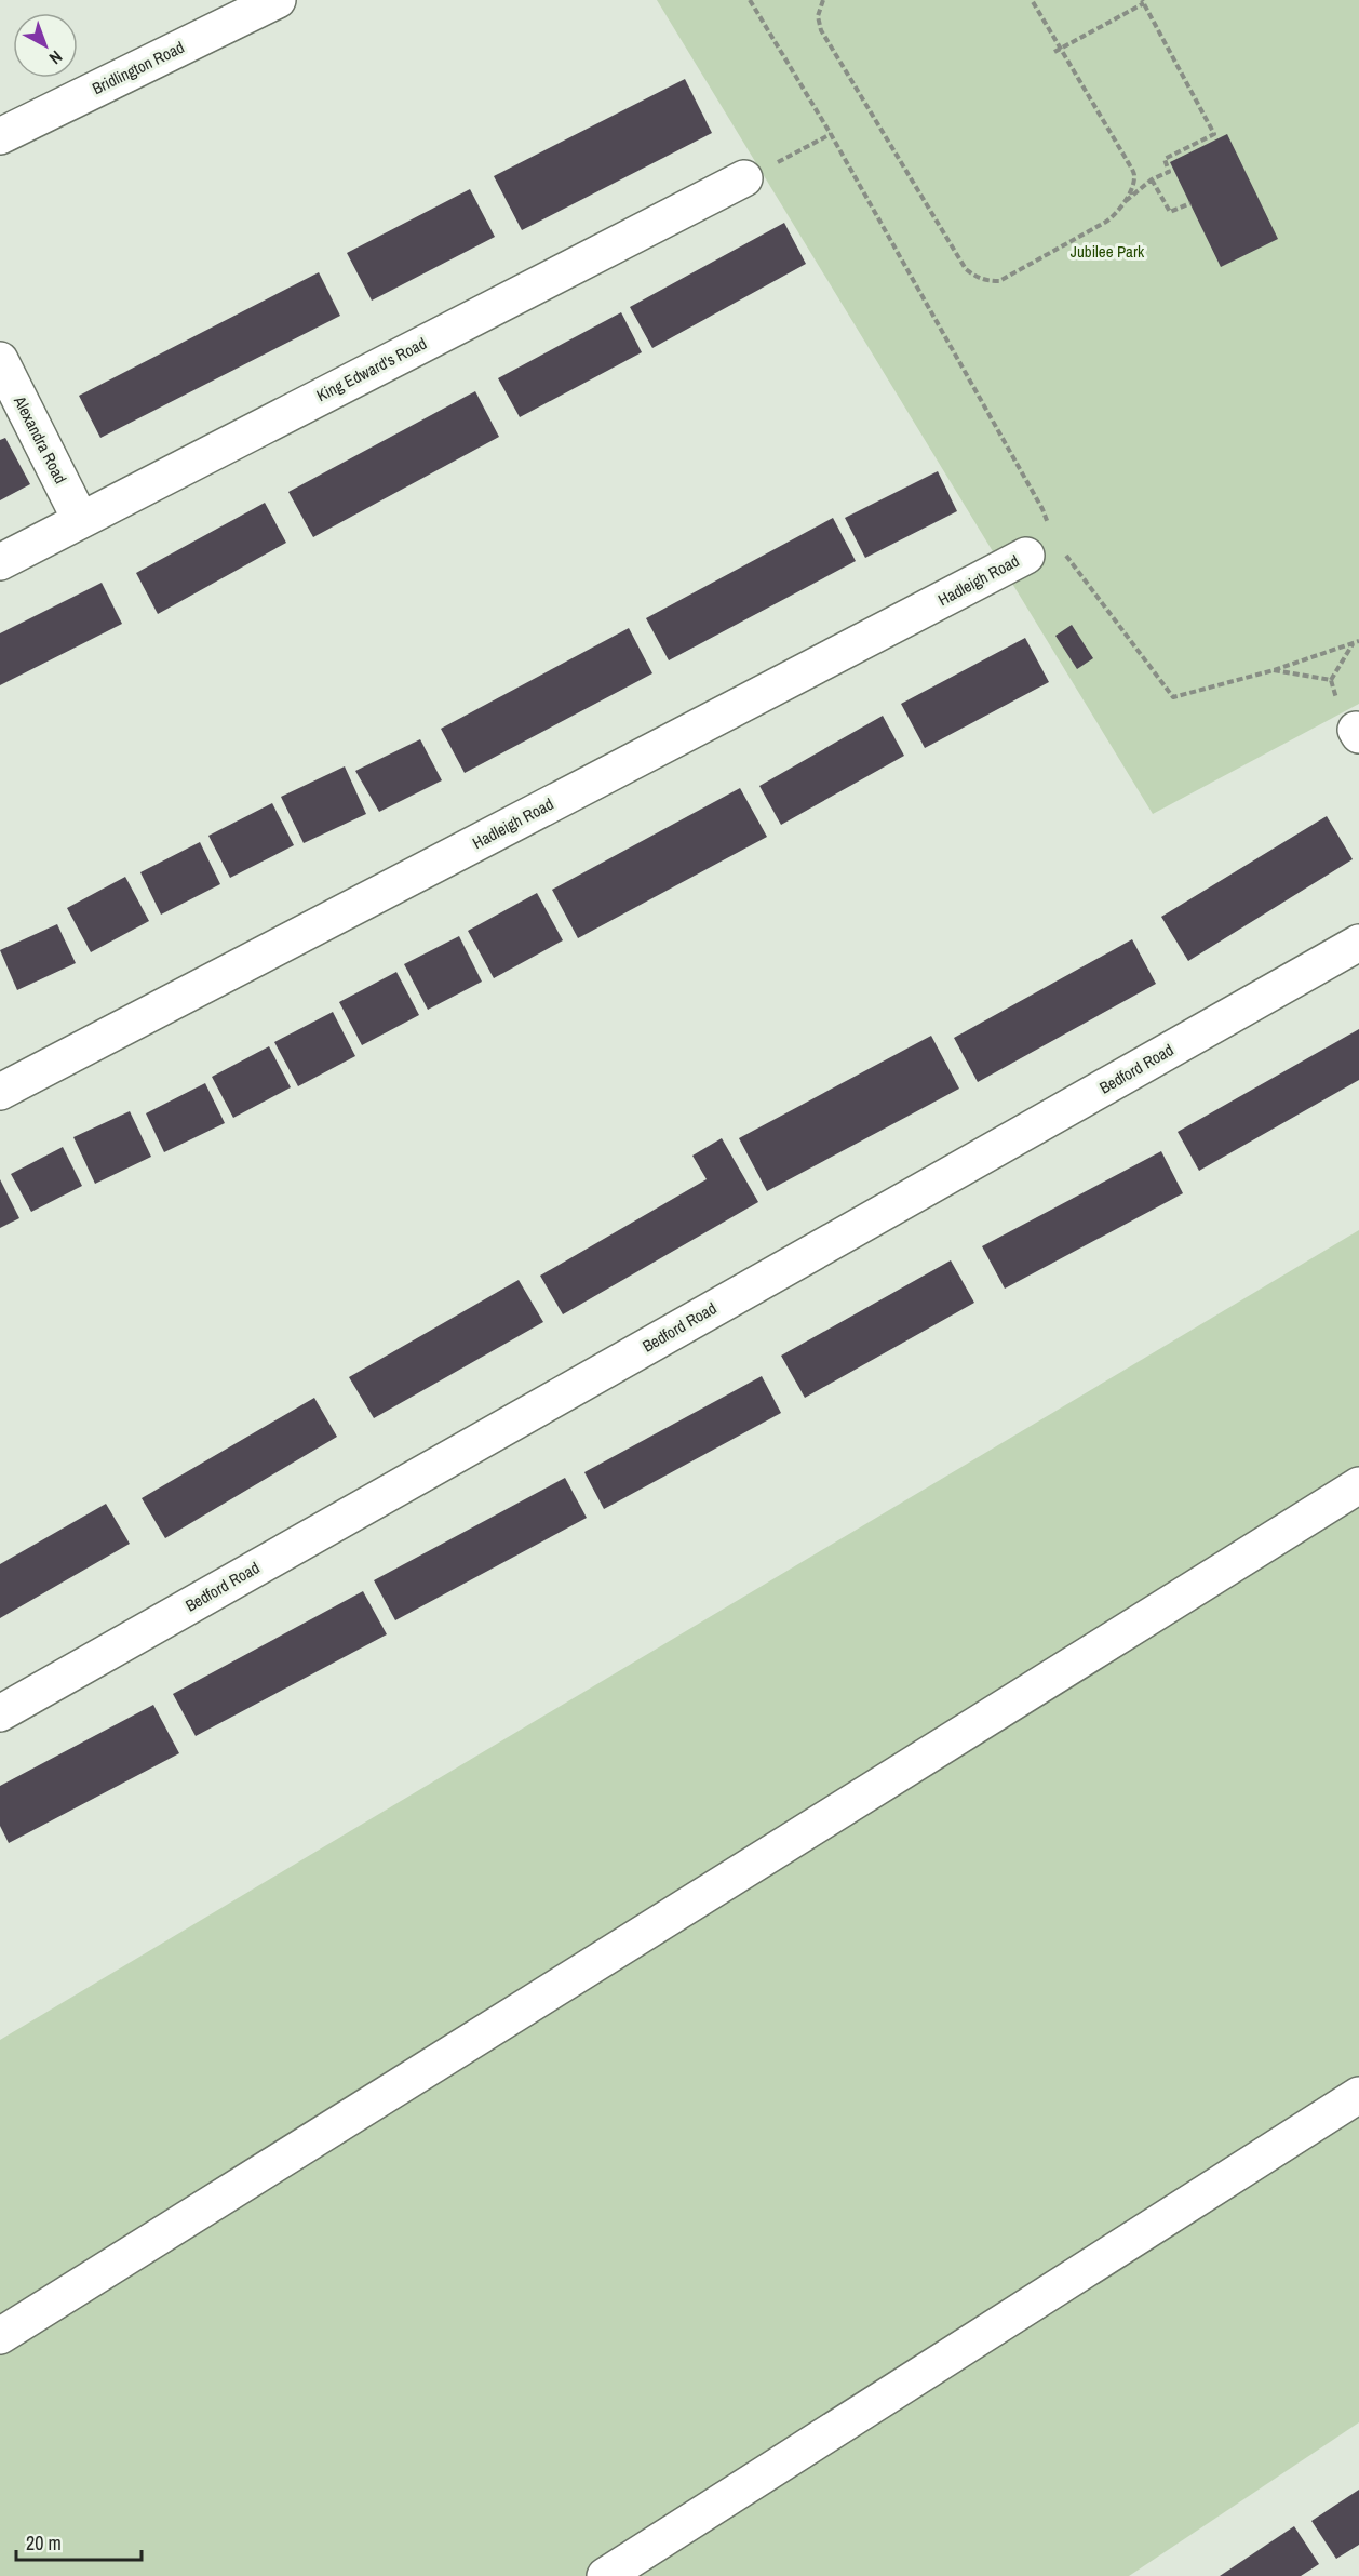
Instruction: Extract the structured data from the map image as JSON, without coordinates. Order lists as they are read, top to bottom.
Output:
{
  "streets": {
    "street": [
      "Bridlington Road",
      "King Edward's Road",
      "Alexandra Road",
      "Hadleigh Road",
      "Bedford Road"
    ]
  },
  "crossings": [
    ["King Edward's Road", "Alexandra Road"]
  ],
  "parks": ["Jubilee Park"],
  "scale_bar": "20 m",
  "north": "bottom right"
}
